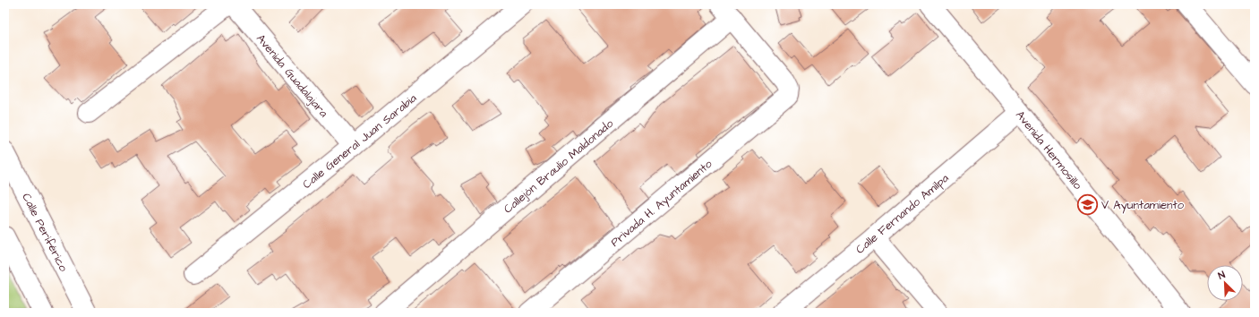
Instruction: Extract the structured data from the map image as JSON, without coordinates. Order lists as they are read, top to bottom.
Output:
{
  "streets": {
    "main road": [
      "Avenida Guadalajara",
      "Calle General Juan Sarabia",
      "Avenida Hermosillo",
      "Callejón Braulio Maldonado",
      "Privada H. Ayuntamiento",
      "Calle Fernando Amilpa",
      "Calle Periférico"
    ]
  },
  "crossings": [
    ["Avenida Guadalajara", "Calle General Juan Sarabia"],
    ["Avenida Hermosillo", "Calle Fernando Amilpa"],
    ["Callejón Braulio Maldonado", "Privada H. Ayuntamiento"]
  ],
  "places": {
    "school or university": ["V Ayuntamiento"]
  },
  "north": "top left"
}
